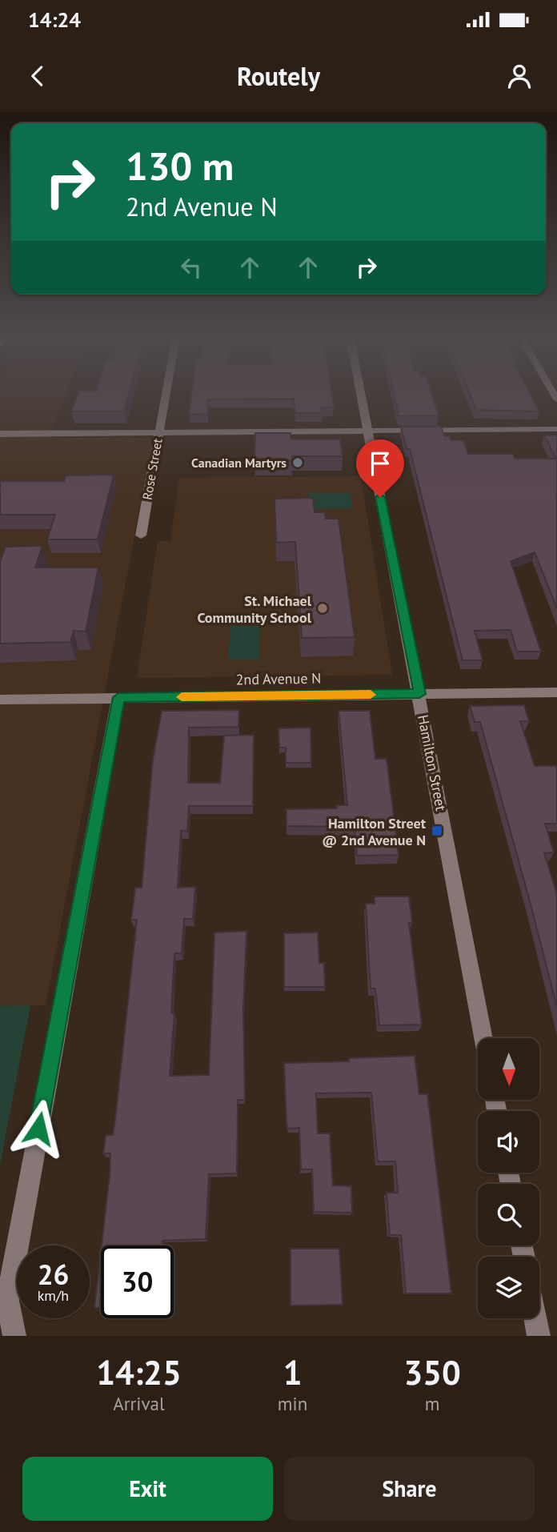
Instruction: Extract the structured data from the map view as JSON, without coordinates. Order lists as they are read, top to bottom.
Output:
{
  "streets": {
    "street": ["Rose Street", "2nd Avenue N", "Hamilton Street"]
  },
  "crossings": [
    ["2nd Avenue N", "Hamilton Street"]
  ],
  "places": {
    "other": ["Canadian Martyrs", "St. Michael Community School"],
    "transit": ["Hamilton Street @ 2nd Avenue N"]
  },
  "north": "bottom",
  "page": {
    "status": "14:24",
    "header": "Routely",
    "turn": ["130 m", "2nd Avenue N"],
    "speed": "26 km/h",
    "limit": "30",
    "eta": [
      "14:25",
      "Arrival",
      "1",
      "min",
      "350",
      "m"
    ],
    "buttons": ["Exit", "Share"]
  }
}
